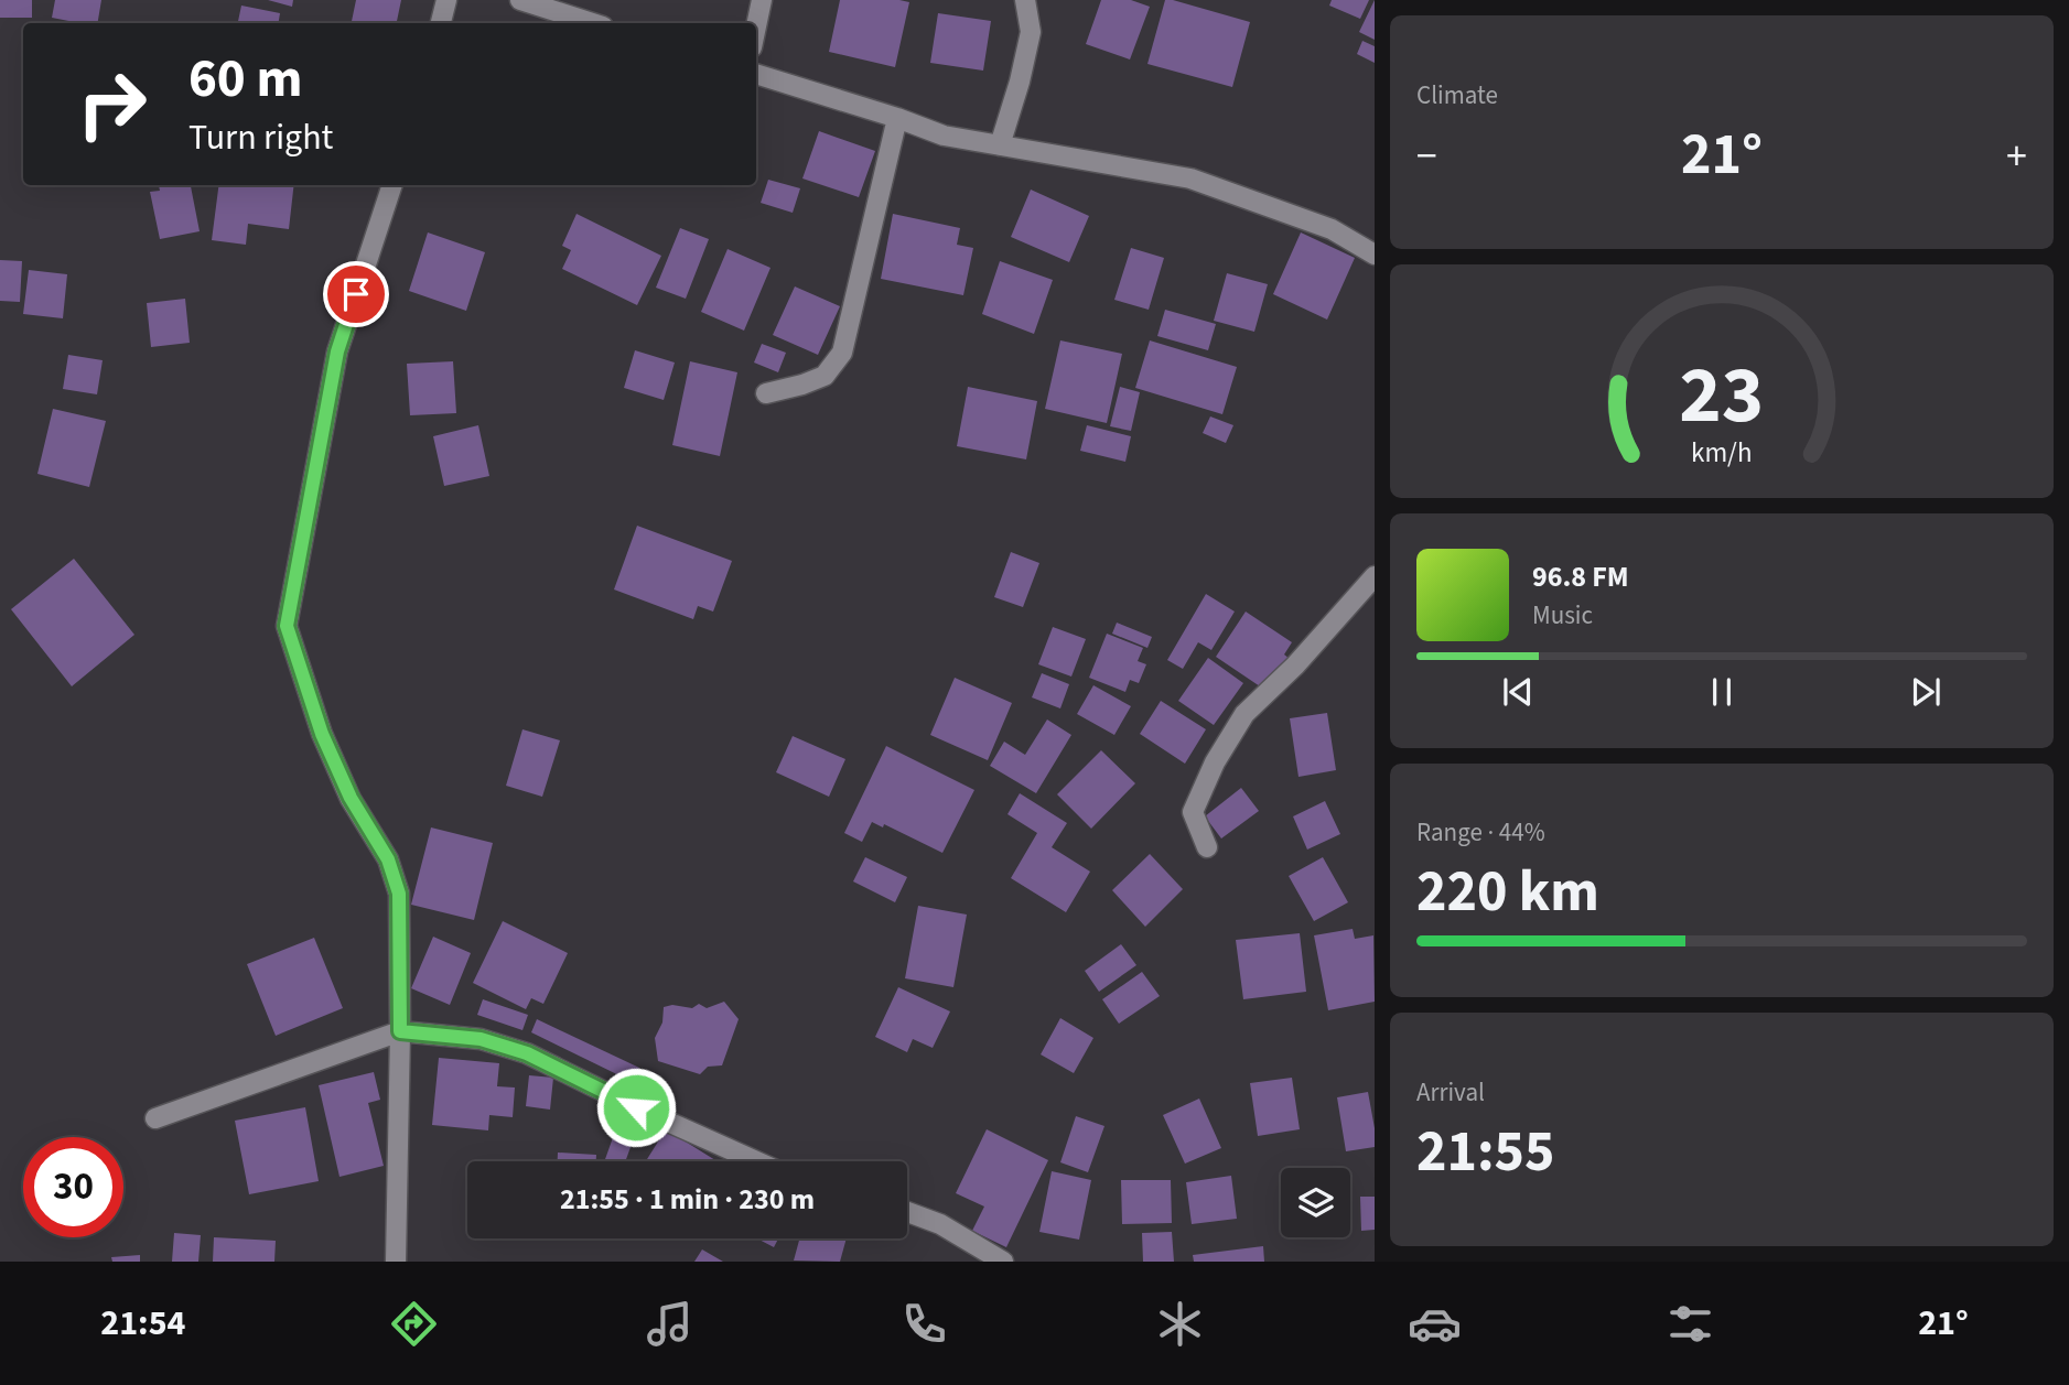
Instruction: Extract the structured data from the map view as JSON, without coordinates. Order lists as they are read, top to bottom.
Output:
{
  "page": {
    "tile": [
      "Climate",
      ["Range · 44%", "220 km"],
      ["Arrival", "21:55"]
    ],
    "turn": ["60 m", "Turn right"],
    "heat": ["−", "21°", "+"],
    "song": ["96.8 FM", "Music"],
    "limit": "30",
    "trip": "21:55 · 1 min · 230 m",
    "tabs": ["21:54", "21°"],
    "gauge": ["23", "km/h"]
  }
}
